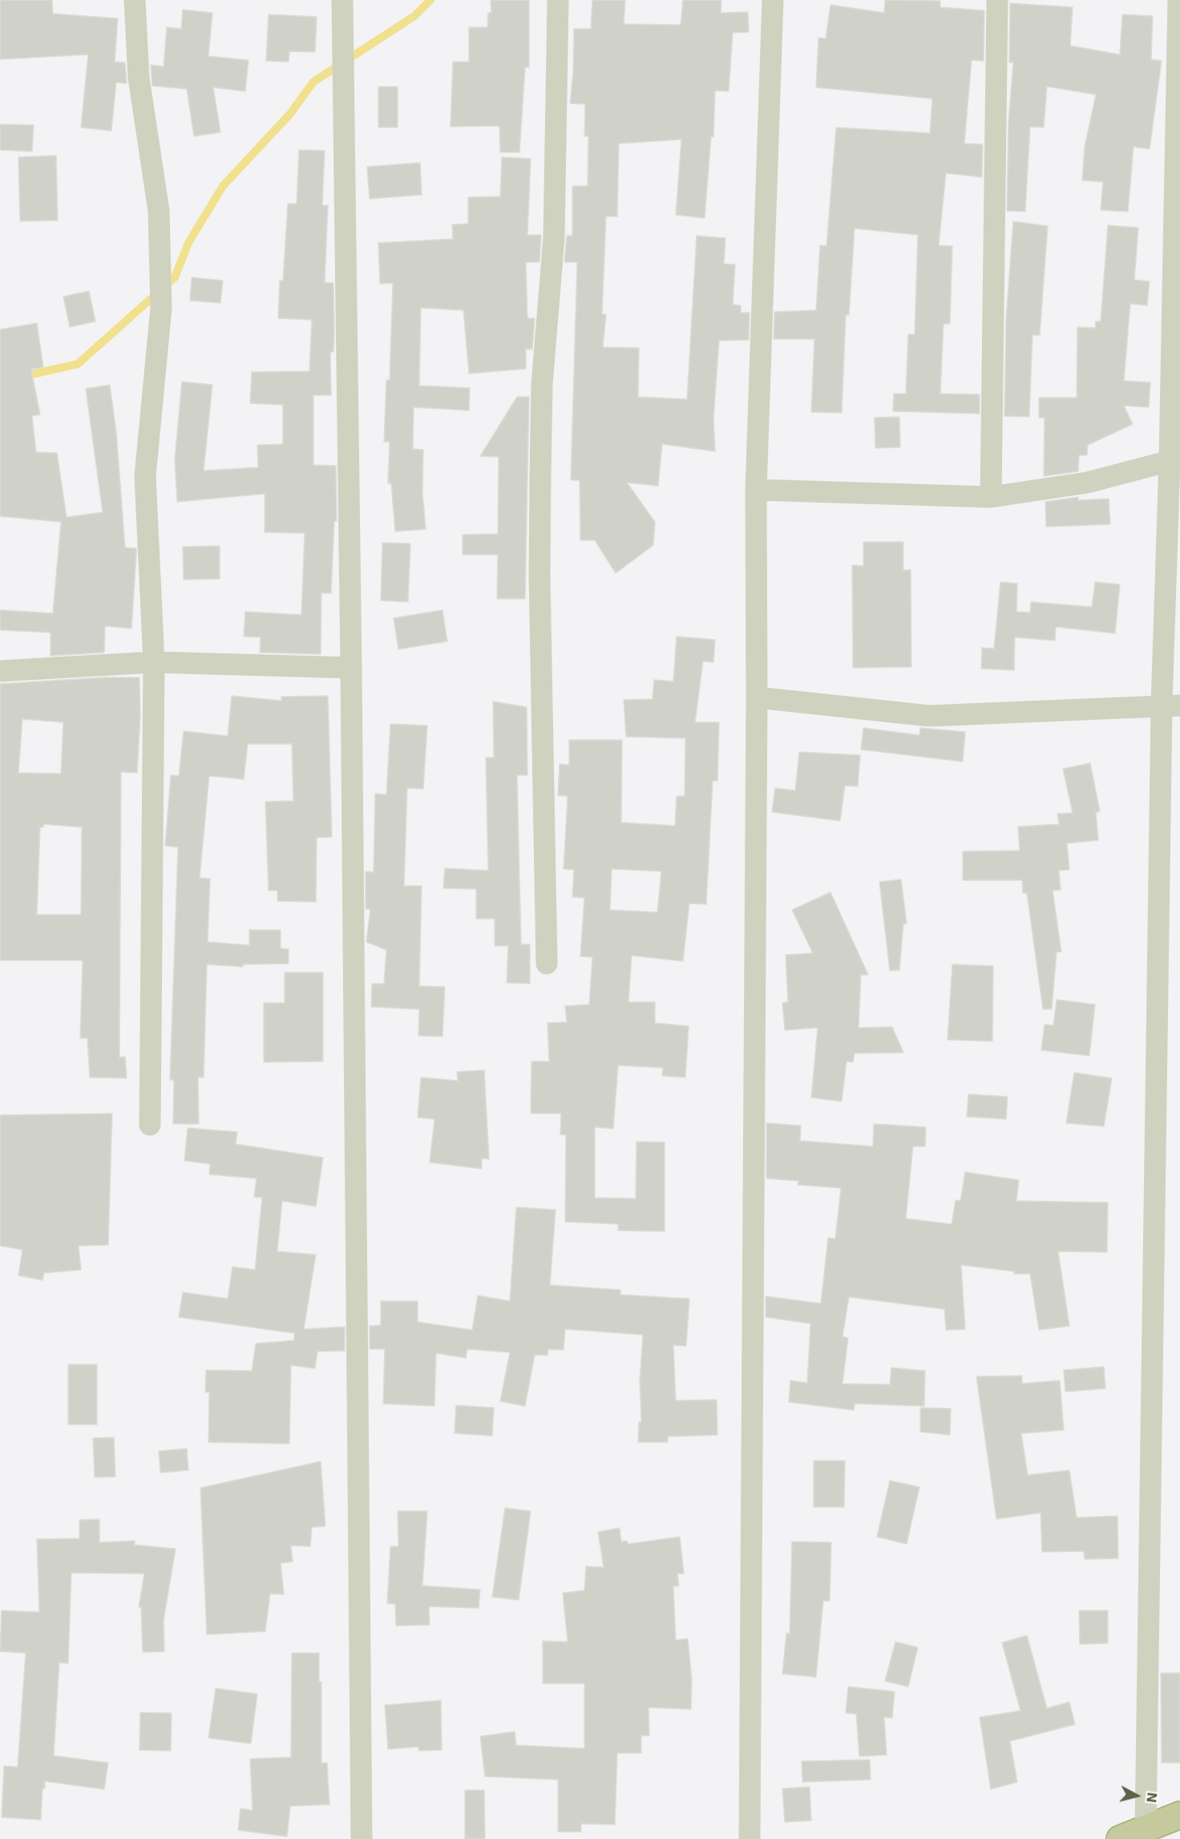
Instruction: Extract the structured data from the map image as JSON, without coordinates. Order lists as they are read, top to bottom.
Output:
{
  "north": "right"
}
